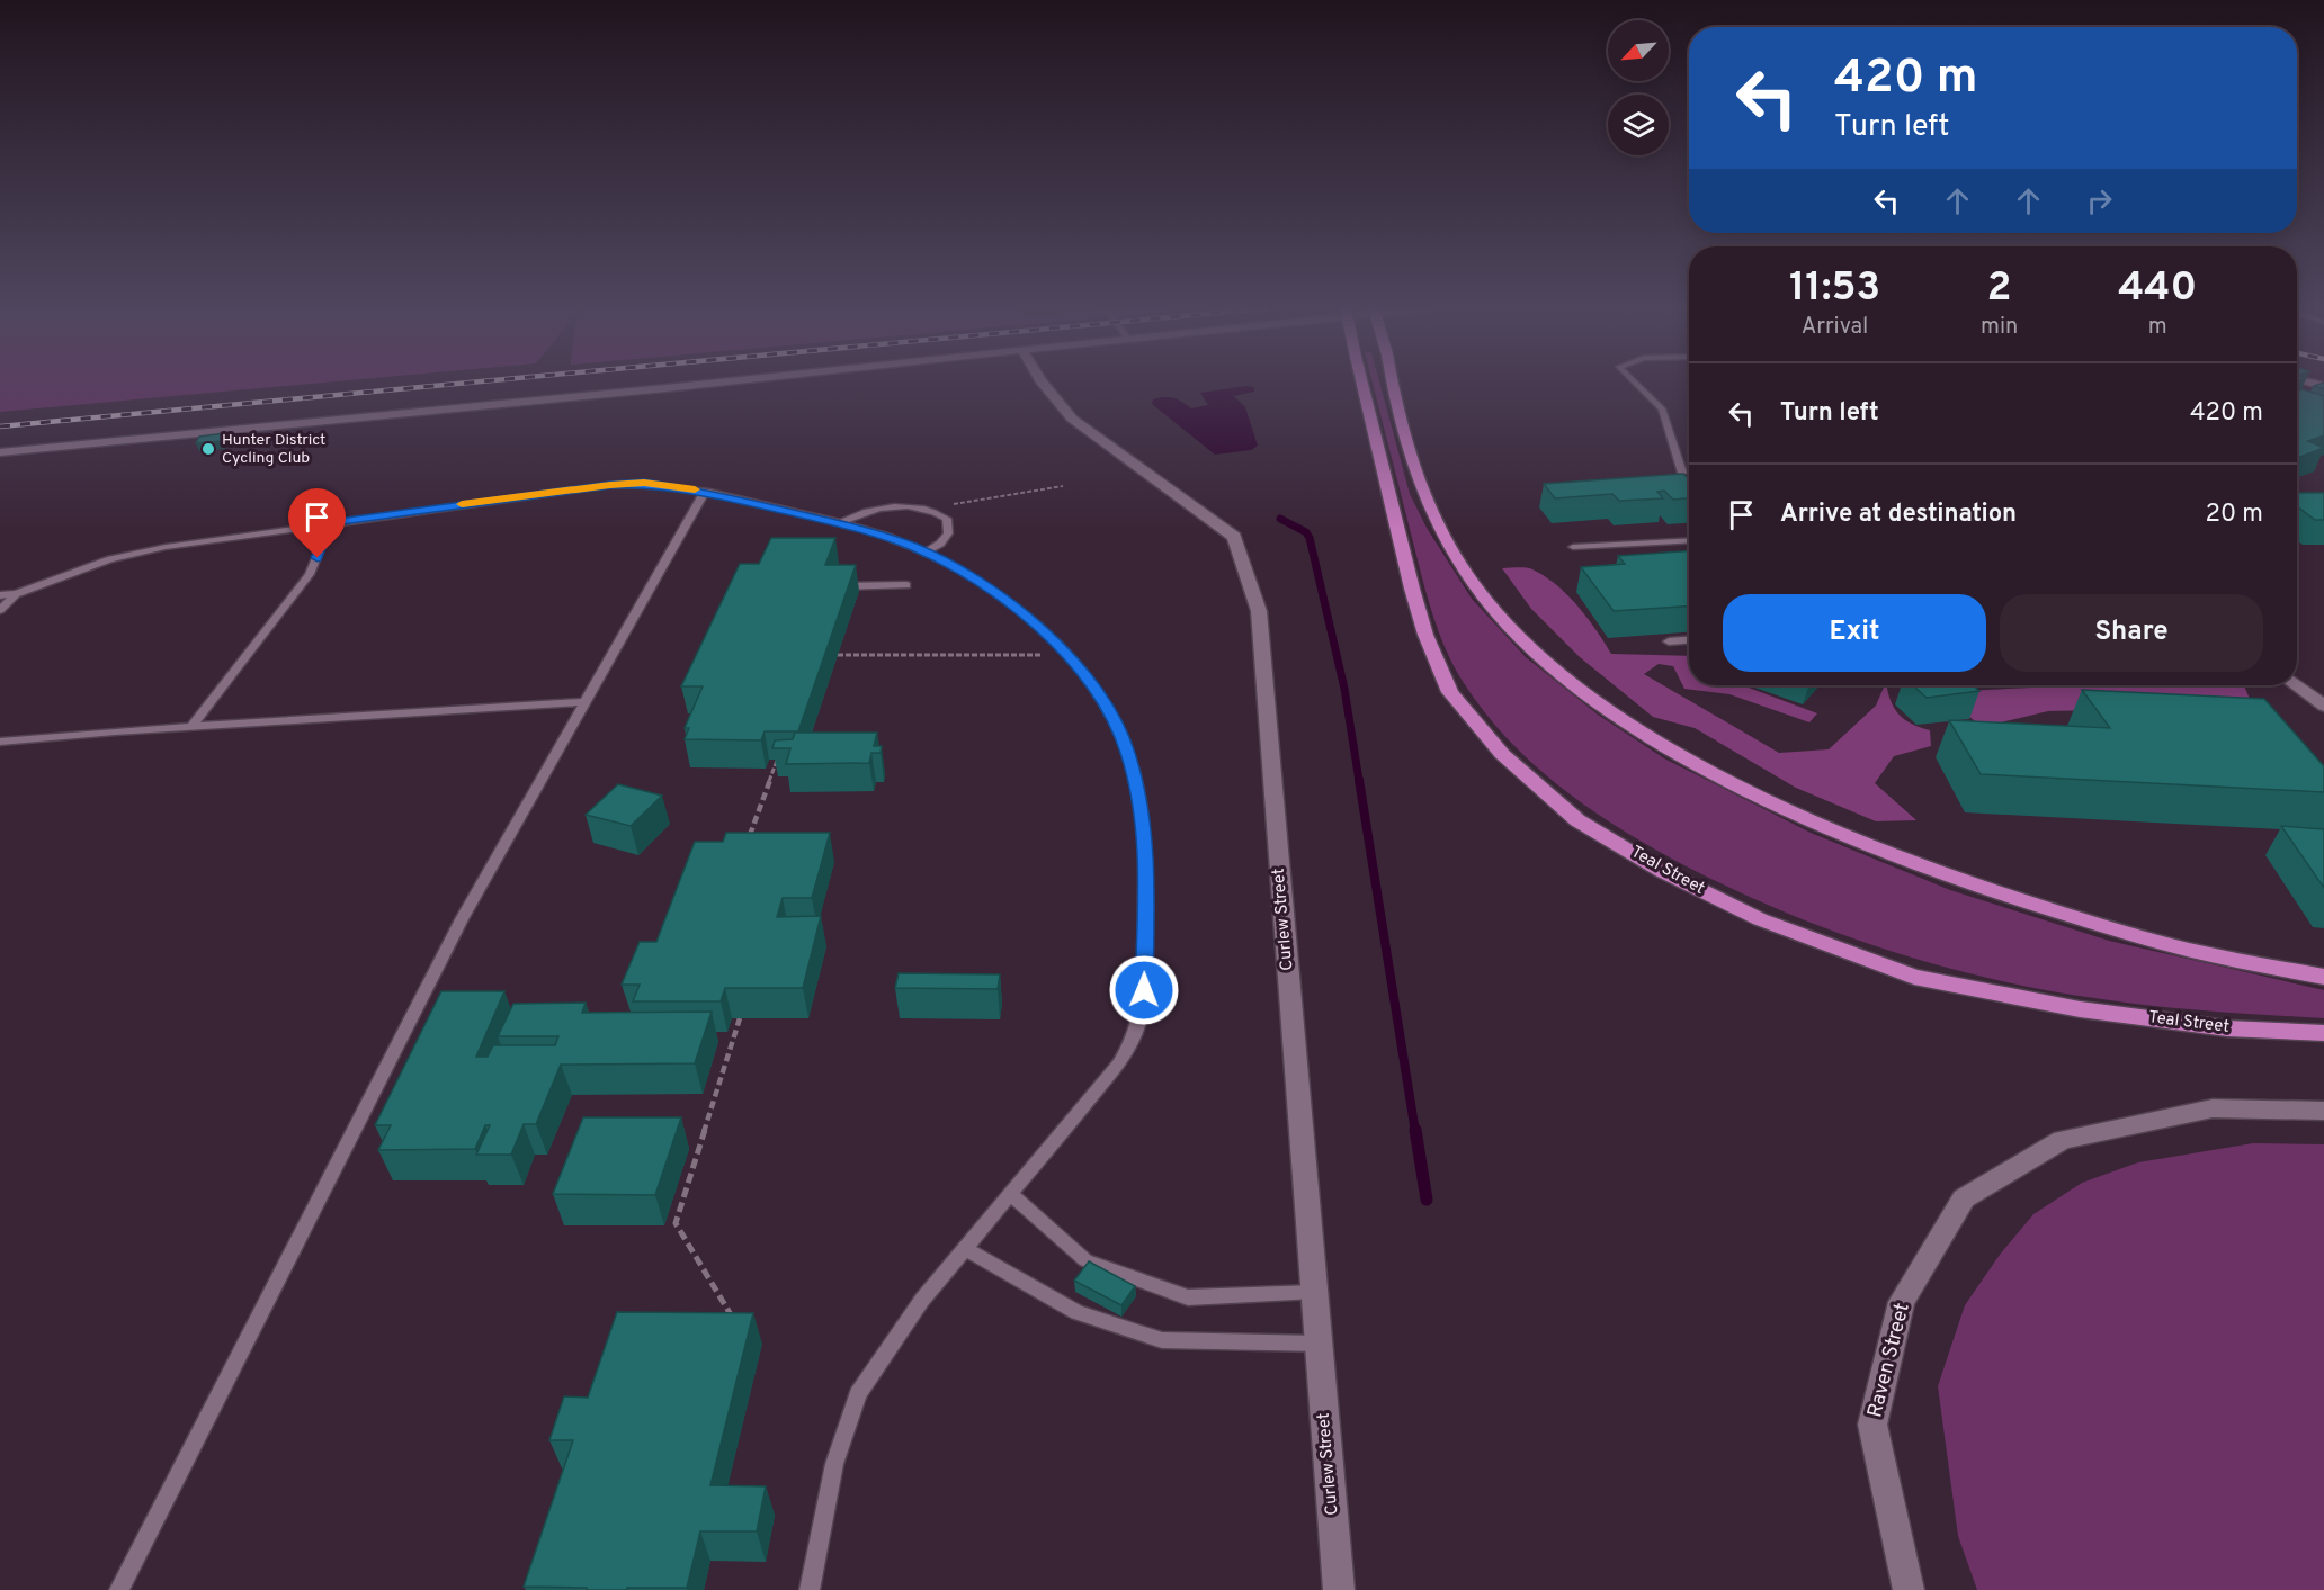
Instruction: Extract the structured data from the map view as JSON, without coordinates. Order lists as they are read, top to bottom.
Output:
{
  "streets": {
    "main road": ["Teal Street"],
    "street": ["Curlew Street", "Raven Street"]
  },
  "places": ["Hunter District Cycling Club"],
  "north": "bottom left",
  "page": {
    "turn": ["420 m", "Turn left"],
    "eta": [
      "11:53",
      "Arrival",
      "2",
      "min",
      "440",
      "m"
    ],
    "list": [
      {
        "name": "Turn left",
        "value": "420 m"
      },
      {
        "name": "Arrive at destination",
        "value": "20 m"
      }
    ],
    "buttons": ["Exit", "Share"]
  }
}
